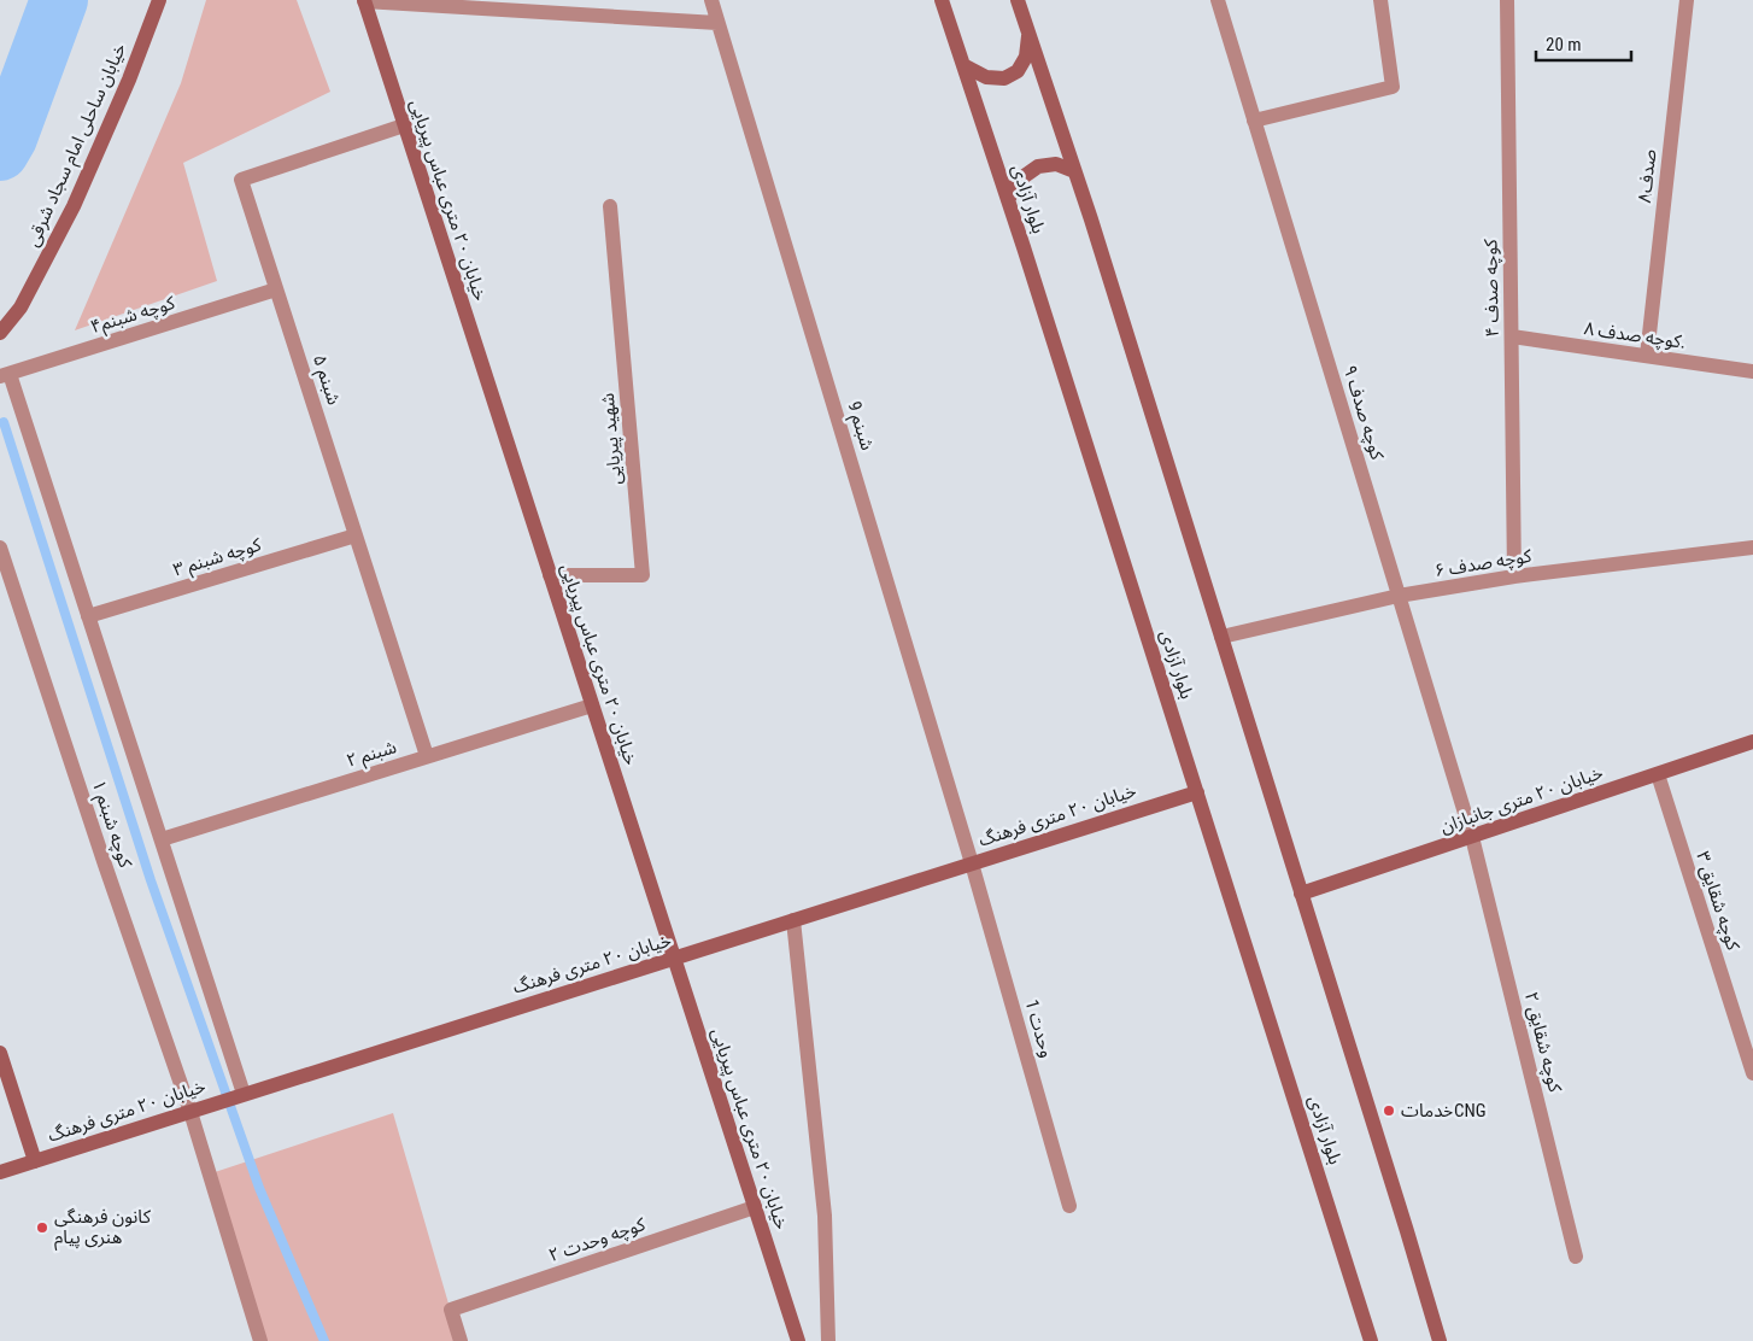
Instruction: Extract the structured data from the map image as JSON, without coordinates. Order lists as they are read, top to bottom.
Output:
{
  "streets": {
    "street": [
      "خیابان ساحلی امام سجاد شرقی",
      "صدف۸",
      "بلوار آزادی",
      "خیابان ۲۰ متری عباس پیریایی",
      "کوچه صدف ۴",
      "کوچه شبنم۴",
      "کوچه صدف ۸.",
      "شبنم ۵",
      "کوچه صدف ۹",
      "شبنم 9",
      "شهید پیریایی",
      "کوچه شبنم ۳",
      "کوچه صدف ۶",
      "شبنم ۲",
      "خیابان ۲۰ متری جانبازان",
      "خیابان ۲۰ متری فرهنگ",
      "کوچه شبنم ۱",
      "کوچه شقایق ۳",
      "وحدت 1",
      "کوچه شقایق ۲",
      "کوچه وحدت ۲"
    ]
  },
  "crossings": [
    ["صدف۸", "کوچه صدف ۸."],
    ["بلوار آزادی", "خیابان ۲۰ متری فرهنگ"],
    ["خیابان ۲۰ متری عباس پیریایی", "شبنم ۵"],
    ["خیابان ۲۰ متری عباس پیریایی", "شهید پیریایی"],
    ["خیابان ۲۰ متری عباس پیریایی", "شبنم ۲"],
    ["خیابان ۲۰ متری عباس پیریایی", "خیابان ۲۰ متری فرهنگ"],
    ["خیابان ۲۰ متری عباس پیریایی", "کوچه وحدت ۲"],
    ["کوچه صدف ۴", "کوچه صدف ۸."],
    ["کوچه صدف ۴", "کوچه صدف ۶"],
    ["کوچه شبنم۴", "شبنم ۵"],
    ["شبنم ۵", "کوچه شبنم ۳"],
    ["شبنم ۵", "شبنم ۲"],
    ["کوچه صدف ۹", "کوچه صدف ۶"],
    ["کوچه صدف ۹", "خیابان ۲۰ متری جانبازان"],
    ["کوچه صدف ۹", "کوچه شقایق ۲"],
    ["شبنم 9", "خیابان ۲۰ متری فرهنگ"],
    ["شبنم 9", "وحدت 1"],
    ["خیابان ۲۰ متری جانبازان", "کوچه شقایق ۳"],
    ["خیابان ۲۰ متری جانبازان", "کوچه شقایق ۲"],
    ["خیابان ۲۰ متری فرهنگ", "کوچه شبنم ۱"],
    ["خیابان ۲۰ متری فرهنگ", "وحدت 1"]
  ],
  "places": ["خدماتCNG", "کانون فرهنگی هنری پیام"],
  "scale_bar": "20 m"
}
